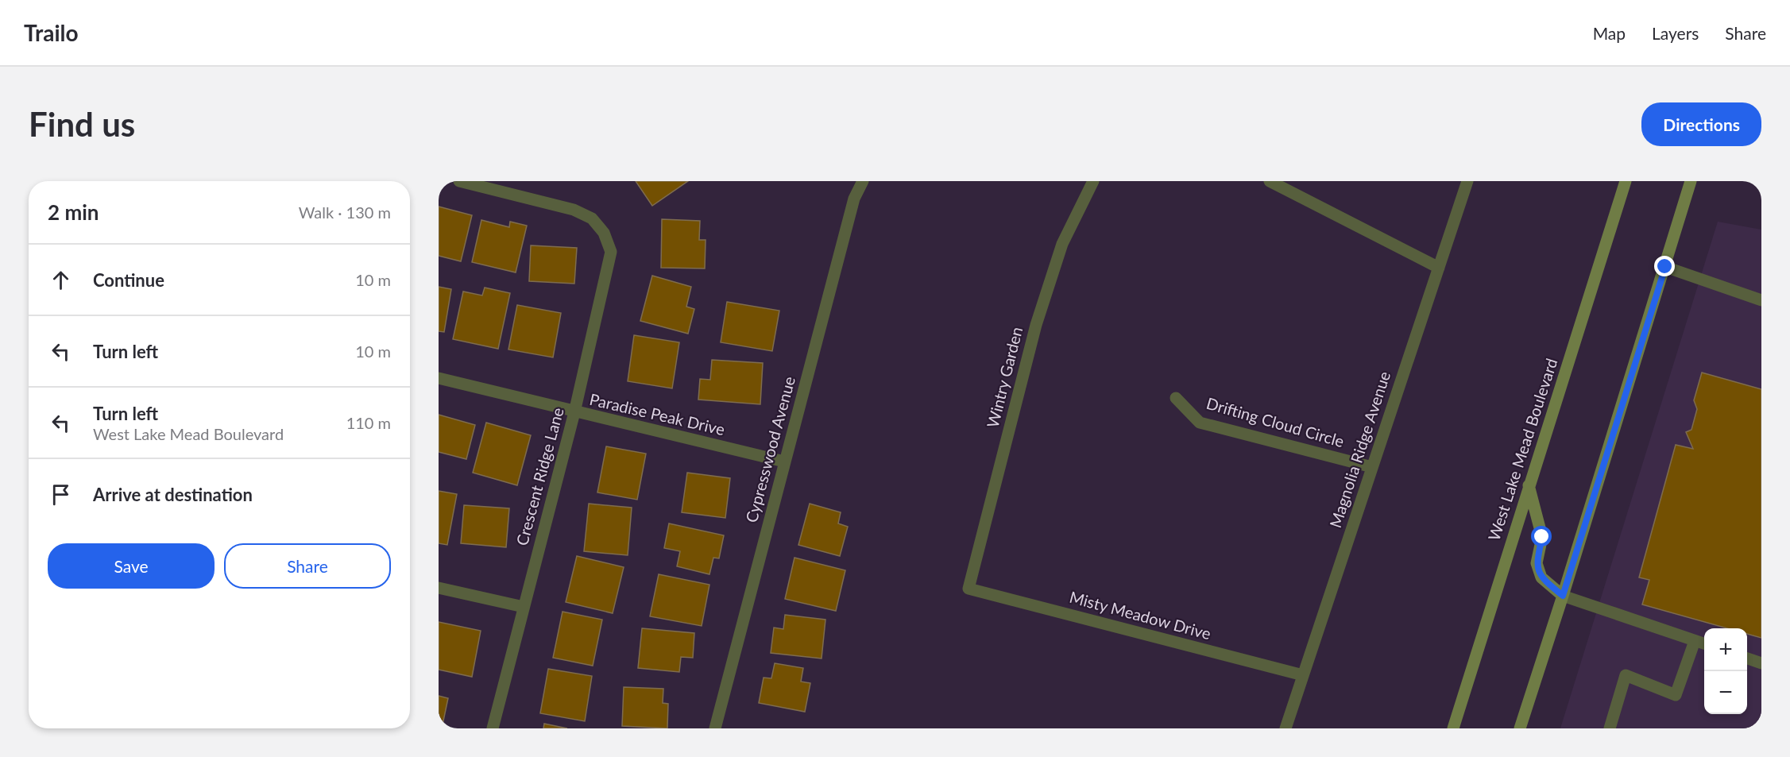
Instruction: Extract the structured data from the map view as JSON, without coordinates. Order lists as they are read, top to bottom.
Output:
{
  "streets": {
    "main road": ["West Lake Mead Boulevard"],
    "street": [
      "Wintry Garden",
      "Paradise Peak Drive",
      "Drifting Cloud Circle",
      "Cypresswood Avenue",
      "Magnolia Ridge Avenue",
      "Crescent Ridge Lane",
      "Misty Meadow Drive"
    ]
  },
  "crossings": [
    ["Wintry Garden", "Misty Meadow Drive"],
    ["Paradise Peak Drive", "Cypresswood Avenue"],
    ["Paradise Peak Drive", "Crescent Ridge Lane"],
    ["Drifting Cloud Circle", "Magnolia Ridge Avenue"],
    ["Magnolia Ridge Avenue", "Misty Meadow Drive"]
  ],
  "page": {
    "header": "Trailo",
    "nav": ["Map", "Layers", "Share"],
    "buttons": [
      "Directions",
      ["Save", "Share"]
    ],
    "title": "Find us",
    "heading": ["2 min", "Walk · 130 m"],
    "list": [
      ["Continue", "10 m"],
      ["Turn left", "10 m"],
      ["Turn left", "West Lake Mead Boulevard", "110 m"],
      "Arrive at destination"
    ],
    "map_buttons": ["+", "−"]
  }
}
